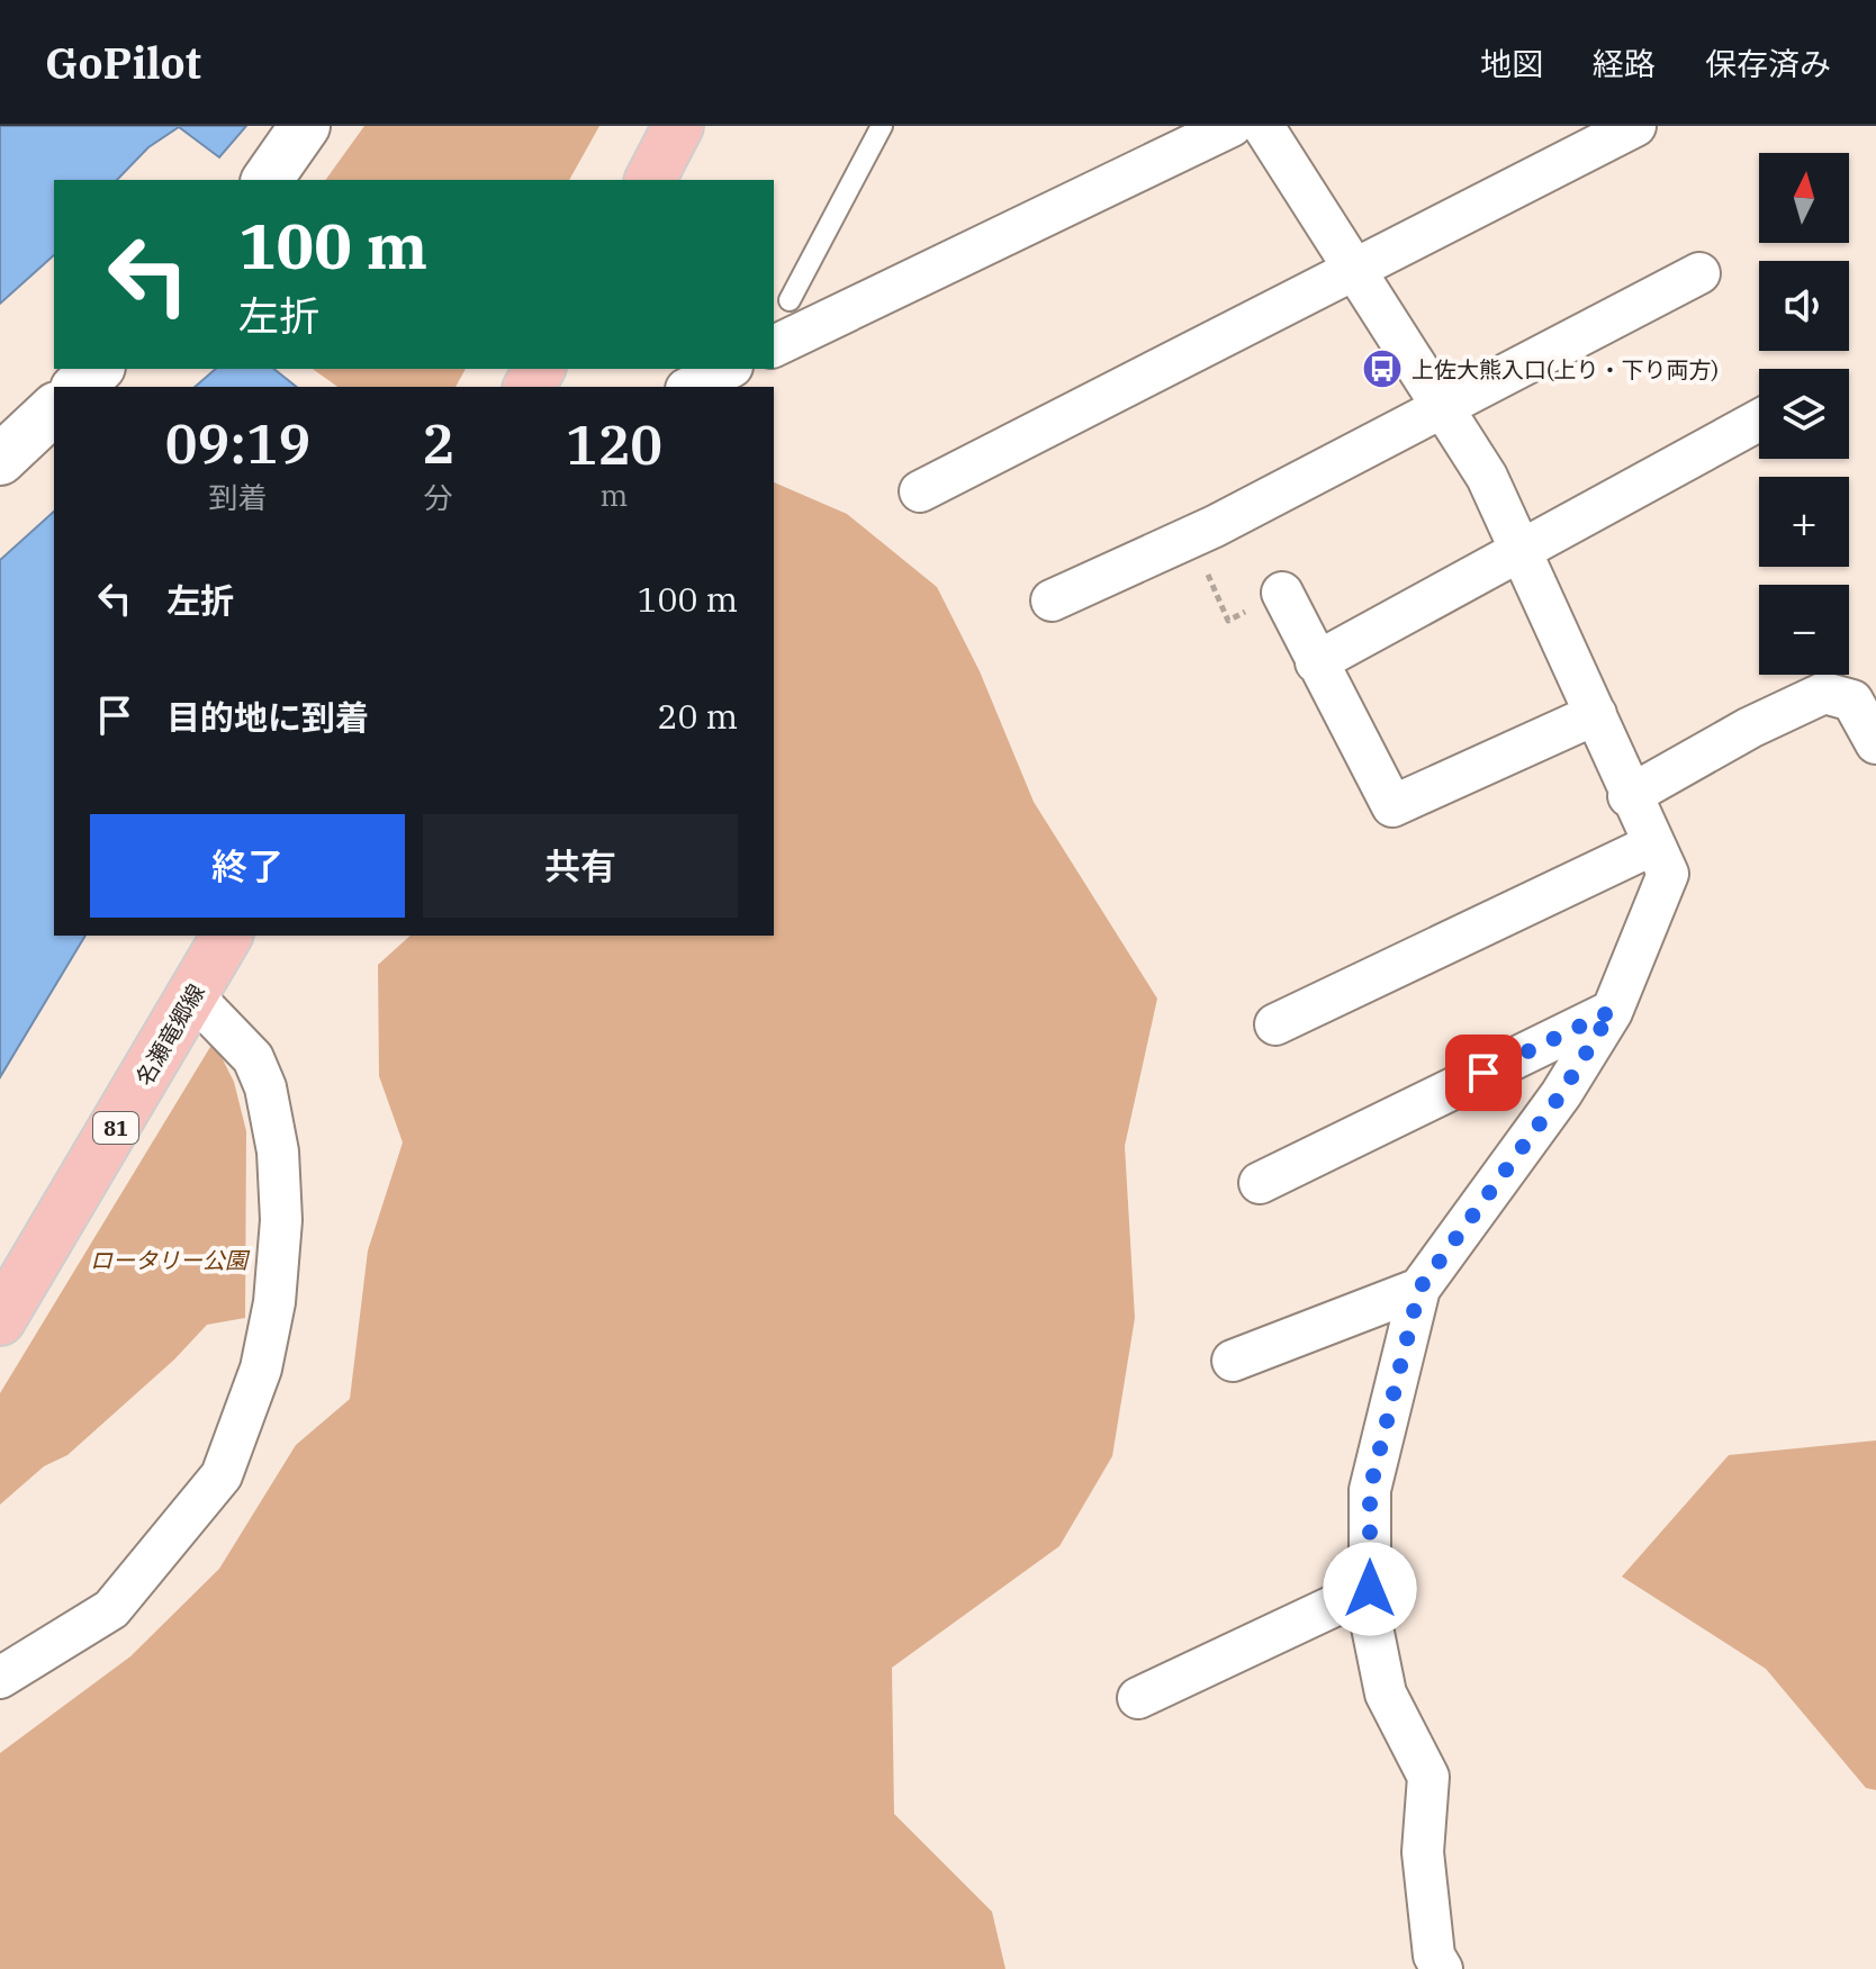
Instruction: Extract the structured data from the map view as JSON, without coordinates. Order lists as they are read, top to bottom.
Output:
{
  "streets": {
    "main road": ["名瀬竜郷線", "81"]
  },
  "parks": ["ロータリー公園"],
  "places": {
    "bus stop": ["上佐大熊入口(上り・下り両方)"]
  },
  "north": "top",
  "page": {
    "header": "GoPilot",
    "nav": ["地図", "経路", "保存済み"],
    "map_buttons": ["+", "−"],
    "turn": ["100 m", "左折"],
    "eta": [
      "09:19",
      "到着",
      "2",
      "分",
      "120",
      "m"
    ],
    "list": [
      {
        "name": "左折",
        "value": "100 m"
      },
      {
        "name": "目的地に到着",
        "value": "20 m"
      }
    ],
    "buttons": ["終了", "共有"]
  }
}
